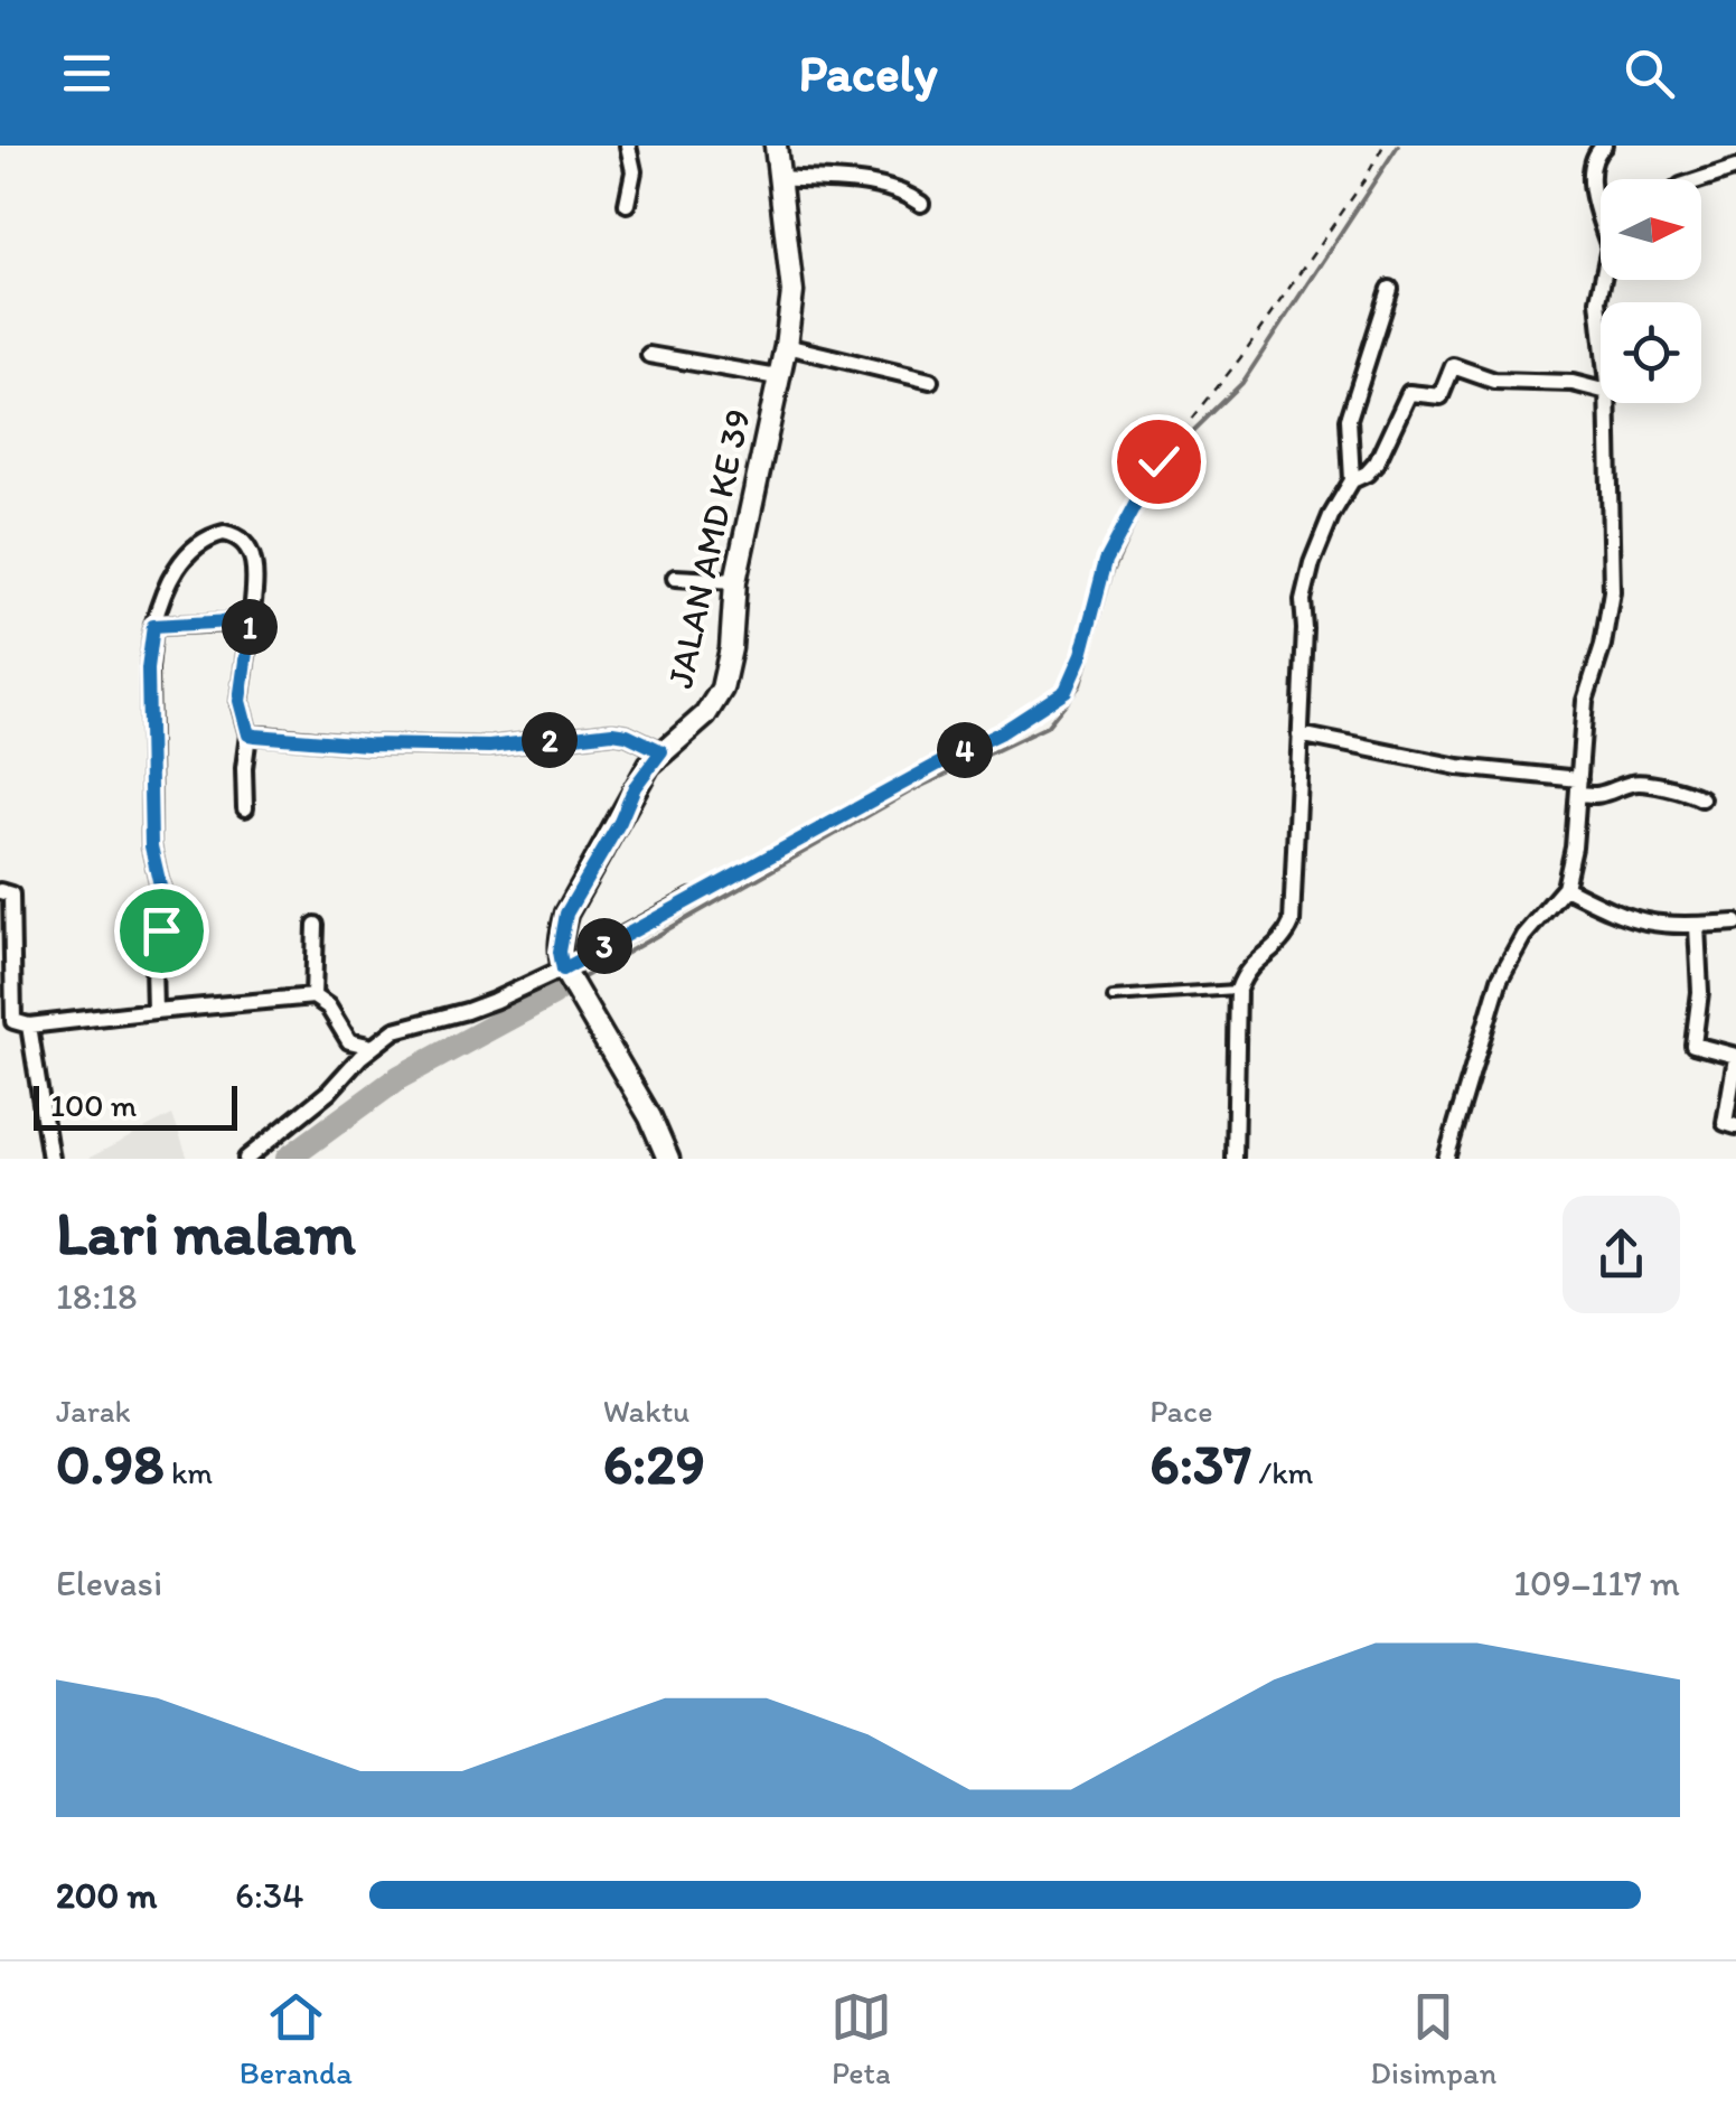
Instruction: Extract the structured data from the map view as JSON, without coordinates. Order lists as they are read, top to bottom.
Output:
{
  "streets": {
    "street": ["JALAN AMD KE 39"]
  },
  "scale_bar": "100 m",
  "north": "right",
  "page": {
    "header": "Pacely",
    "pins": [
      "1",
      "2",
      "4",
      "3"
    ],
    "scale": "100 m",
    "heading": ["Lari malam", "18:18"],
    "stats": [
      ["Jarak", "0.98 km"],
      ["Waktu", "6:29"],
      ["Pace", "6:37 /km"]
    ],
    "chart": ["Elevasi", "109–117 m"],
    "list": [
      {
        "name": "200 m",
        "note": "6:34"
      }
    ],
    "tabs": ["Beranda", "Peta", "Disimpan"]
  }
}
